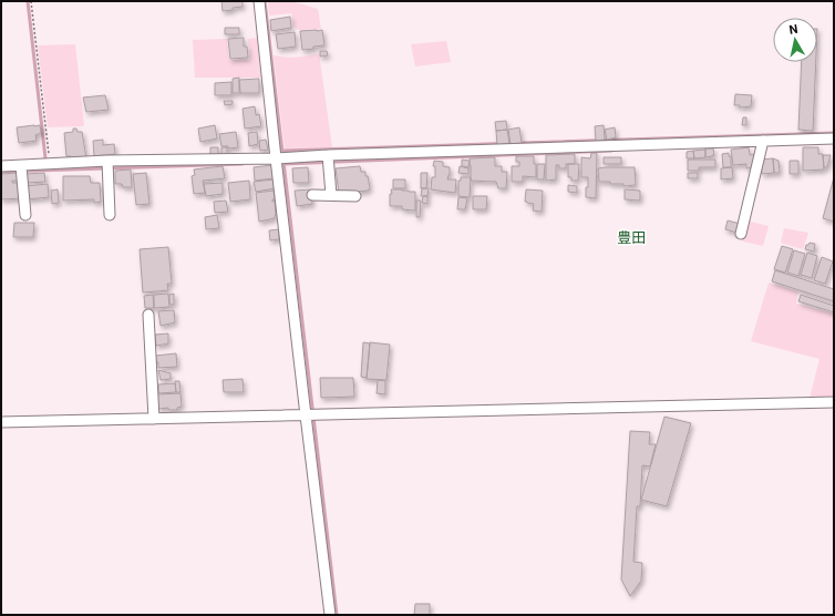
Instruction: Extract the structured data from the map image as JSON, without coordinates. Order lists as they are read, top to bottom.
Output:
{
  "districts": ["豊田"],
  "north": "top"
}
